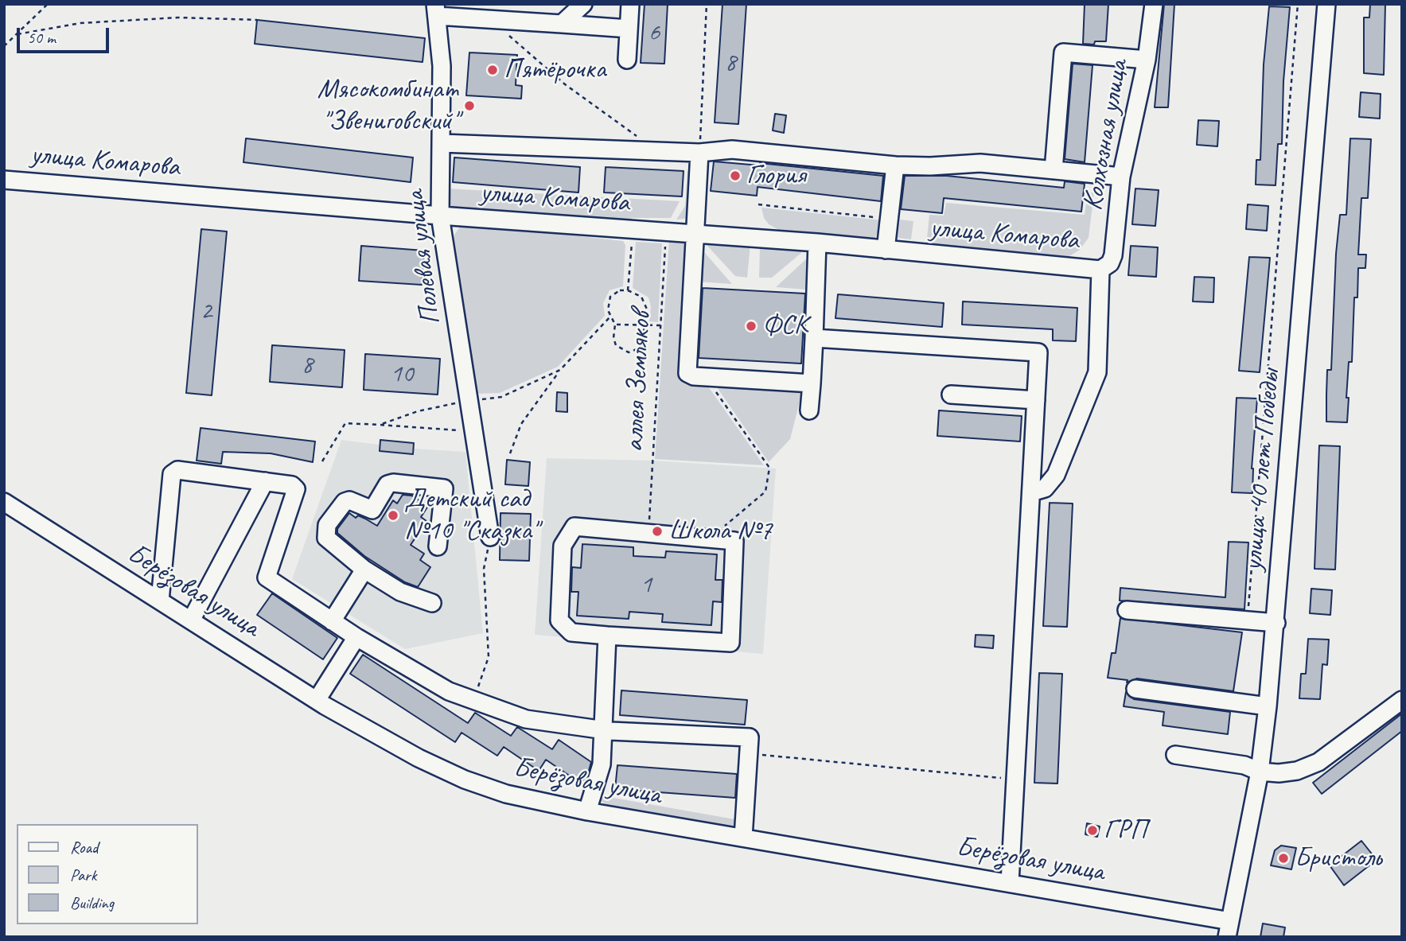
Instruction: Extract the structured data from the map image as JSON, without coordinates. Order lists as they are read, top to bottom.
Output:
{
  "streets": {
    "street": [
      "Колхозная улица",
      "улица Комарова",
      "Полевая улица",
      "улица 40 лет Победы",
      "Берёзовая улица"
    ],
    "path": ["аллея Земляков"]
  },
  "crossings": [
    ["Колхозная улица", "улица Комарова"],
    ["улица Комарова", "Полевая улица"],
    ["улица Комарова", "аллея Земляков"],
    ["улица 40 лет Победы", "Берёзовая улица"]
  ],
  "places": [
    "Пятёрочка",
    "Мясокомбинат \"Звениговский\"",
    "Глория",
    "ФСК",
    "Детский сад №10 \"Сказка\"",
    "Школа №7",
    "ГРП",
    "Бристоль"
  ],
  "house_numbers": [
    "6",
    "8",
    "2",
    "8",
    "10",
    "1"
  ],
  "legend": ["Road", "Park", "Building"],
  "scale_bar": "50 m"
}
